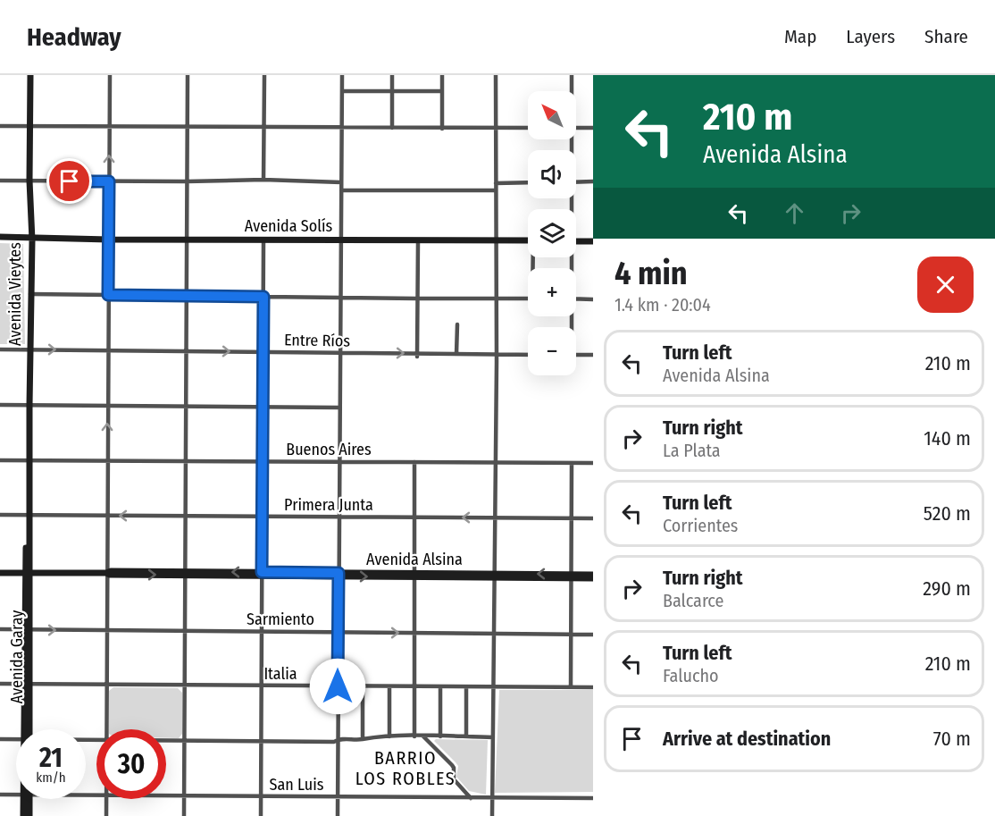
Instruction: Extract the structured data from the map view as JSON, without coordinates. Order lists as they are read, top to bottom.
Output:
{
  "streets": {
    "street": [
      "Avenida Solís",
      "Avenida Vieytes",
      "Entre Ríos",
      "Buenos Aires",
      "Primera Junta",
      "Avenida Alsina",
      "Sarmiento",
      "Avenida Garay",
      "Italia",
      "San Luis"
    ]
  },
  "crossings": [
    ["Avenida Solís", "Avenida Vieytes"],
    ["Avenida Vieytes", "Entre Ríos"],
    ["Avenida Vieytes", "Buenos Aires"],
    ["Avenida Vieytes", "Primera Junta"],
    ["Avenida Vieytes", "Avenida Alsina"],
    ["Avenida Vieytes", "Avenida Garay"],
    ["Avenida Alsina", "Avenida Garay"],
    ["Sarmiento", "Avenida Garay"],
    ["Avenida Garay", "Italia"]
  ],
  "one_way": ["Entre Ríos"],
  "districts": ["BARRIO LOS ROBLES"],
  "north": "top left",
  "page": {
    "header": "Headway",
    "nav": ["Map", "Layers", "Share"],
    "turn": ["210 m", "Avenida Alsina"],
    "map_buttons": ["+", "−"],
    "heading": ["4 min", "1.4 km · 20:04"],
    "list": [
      {
        "name": "Turn left",
        "note": "Avenida Alsina",
        "value": "210 m"
      },
      {
        "name": "Turn right",
        "note": "La Plata",
        "value": "140 m"
      },
      {
        "name": "Turn left",
        "note": "Corrientes",
        "value": "520 m"
      },
      {
        "name": "Turn right",
        "note": "Balcarce",
        "value": "290 m"
      },
      {
        "name": "Turn left",
        "note": "Falucho",
        "value": "210 m"
      },
      {
        "name": "Arrive at destination",
        "value": "70 m"
      }
    ],
    "speed": "21 km/h",
    "limit": "30"
  }
}
